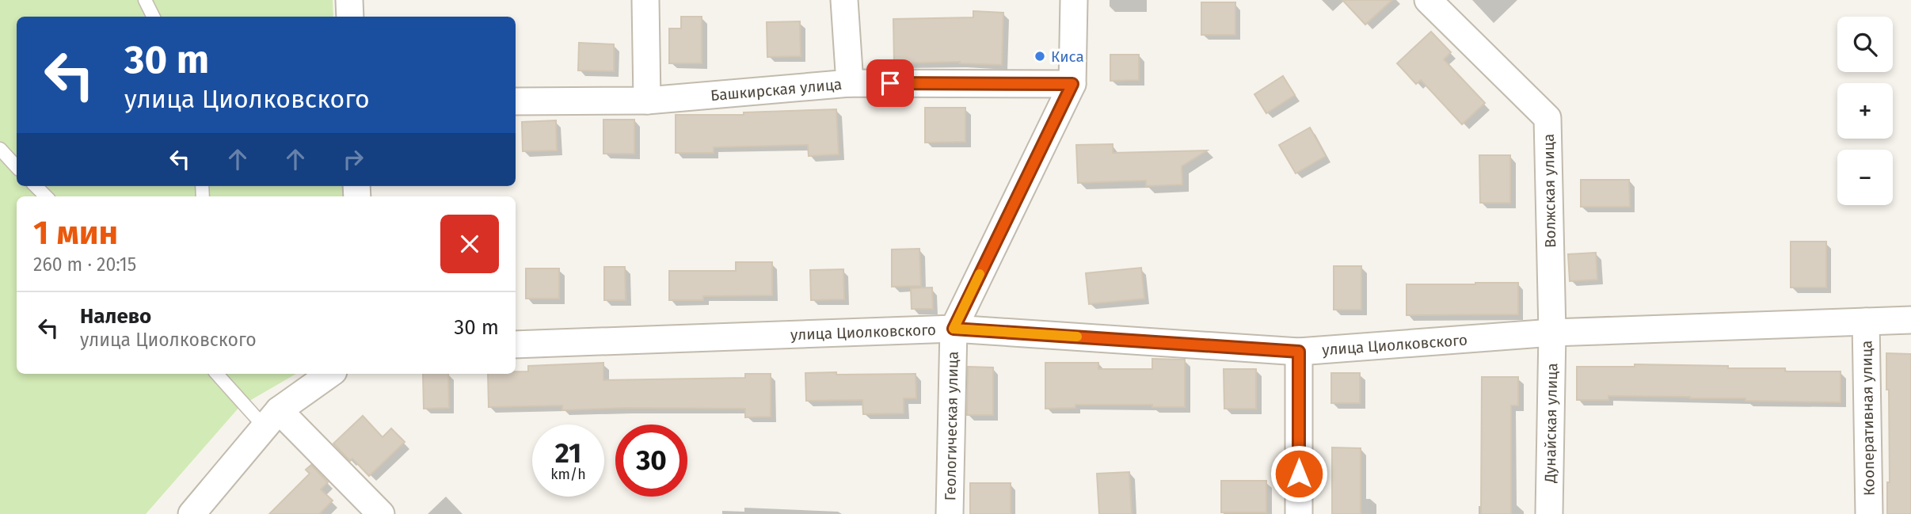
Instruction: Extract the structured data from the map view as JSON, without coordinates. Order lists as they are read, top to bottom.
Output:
{
  "streets": {
    "street": [
      "Башкирская улица",
      "Волжская улица",
      "улица Циолковского",
      "Кооперативная улица",
      "Дунайская улица",
      "Геологическая улица"
    ]
  },
  "crossings": [
    ["Башкирская улица", "Геологическая улица"],
    ["Волжская улица", "улица Циолковского"],
    ["Волжская улица", "Дунайская улица"],
    ["улица Циолковского", "Кооперативная улица"],
    ["улица Циолковского", "Дунайская улица"],
    ["улица Циолковского", "Геологическая улица"]
  ],
  "places": ["Киса"],
  "page": {
    "map_buttons": ["+", "−"],
    "turn": ["30 m", "улица Циолковского"],
    "heading": ["1 мин", "260 m · 20:15"],
    "list": [
      {
        "name": "Налево",
        "note": "улица Циолковского",
        "value": "30 m"
      }
    ],
    "speed": "21 km/h",
    "limit": "30"
  }
}
